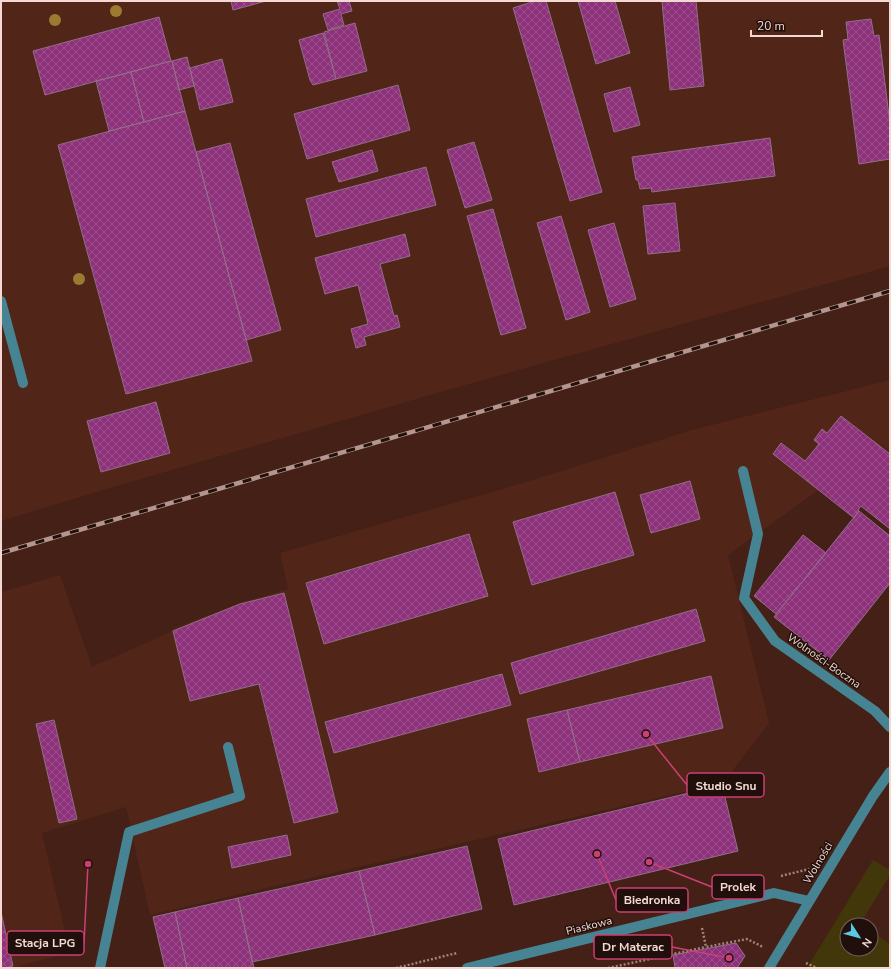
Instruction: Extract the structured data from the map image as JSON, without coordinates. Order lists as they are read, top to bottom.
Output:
{
  "streets": {
    "street": ["Wolności-Boczna", "Wolności", "Piaskowa"]
  },
  "crossings": [
    ["Wolności", "Piaskowa"]
  ],
  "places": [
    "Studio Snu",
    "Biedronka",
    "Prolek",
    "Stacja LPG",
    "Dr Materac"
  ],
  "scale_bar": "20 m",
  "north": "bottom right"
}
